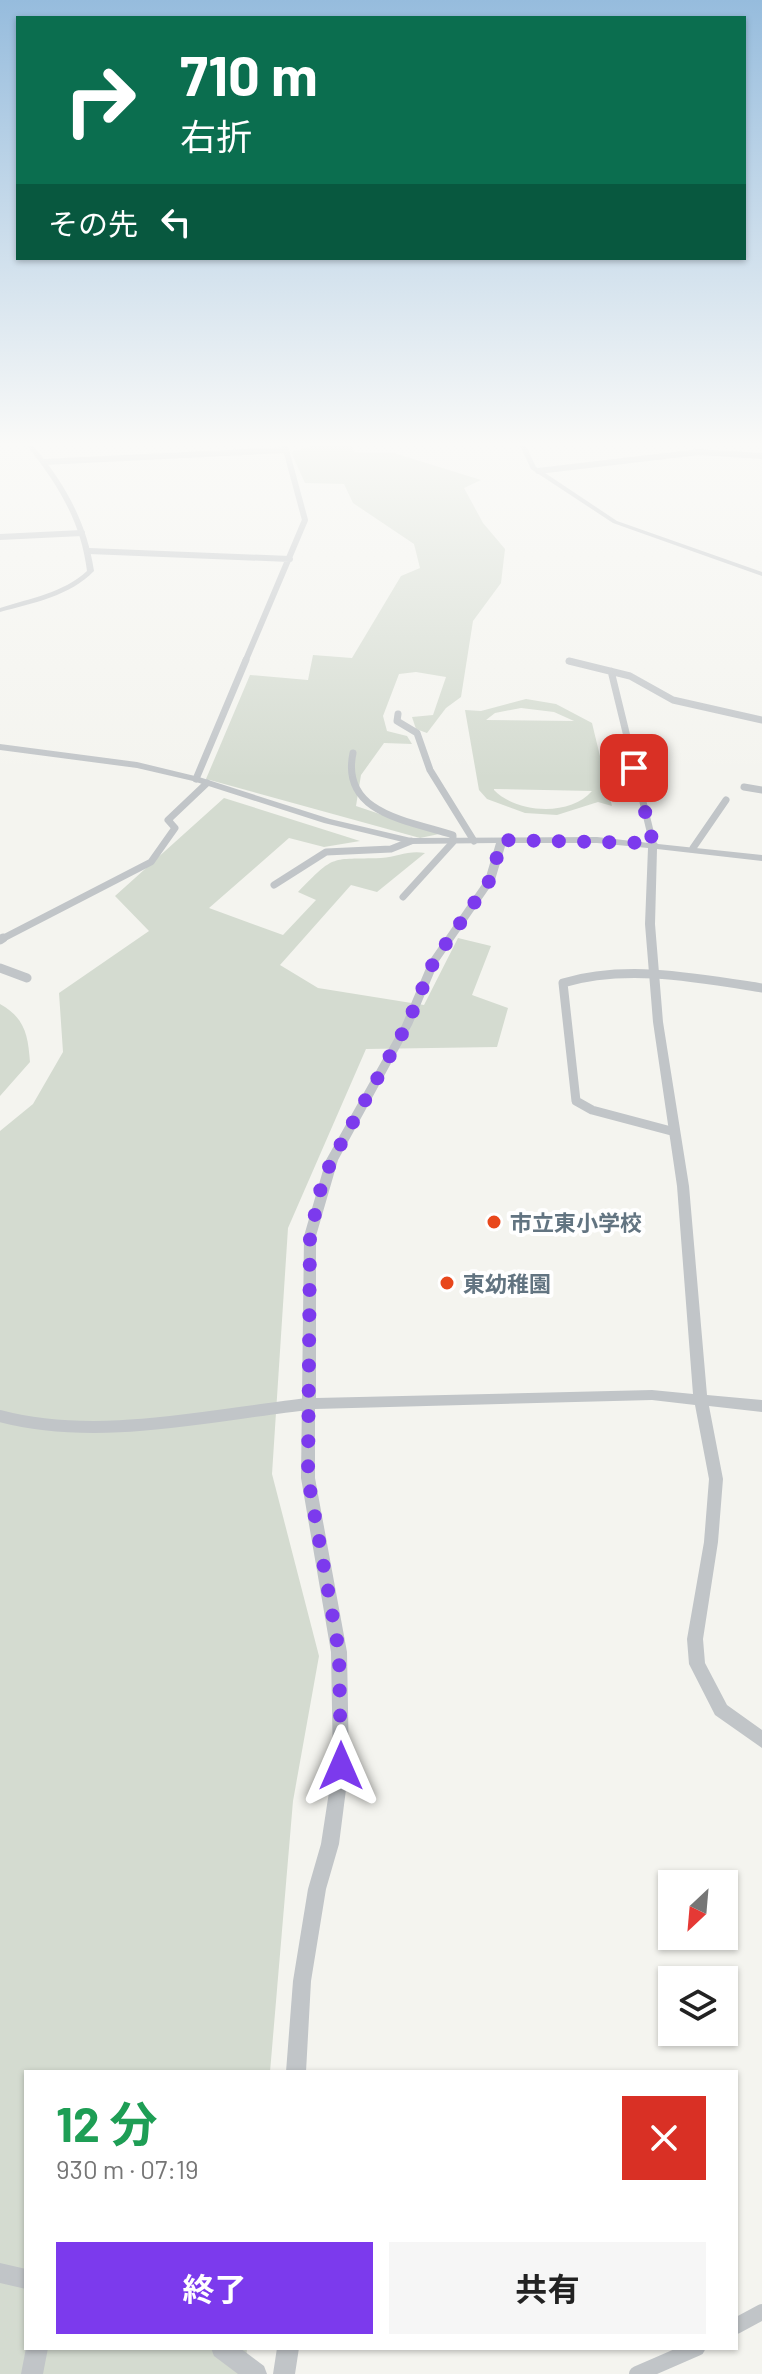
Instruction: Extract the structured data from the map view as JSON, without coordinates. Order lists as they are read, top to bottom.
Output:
{
  "places": ["市立東小学校", "東幼稚園"],
  "north": "bottom left",
  "page": {
    "turn": ["710 m", "右折"],
    "then": "その先",
    "heading": ["12 分", "930 m · 07:19"],
    "buttons": ["終了", "共有"]
  }
}
